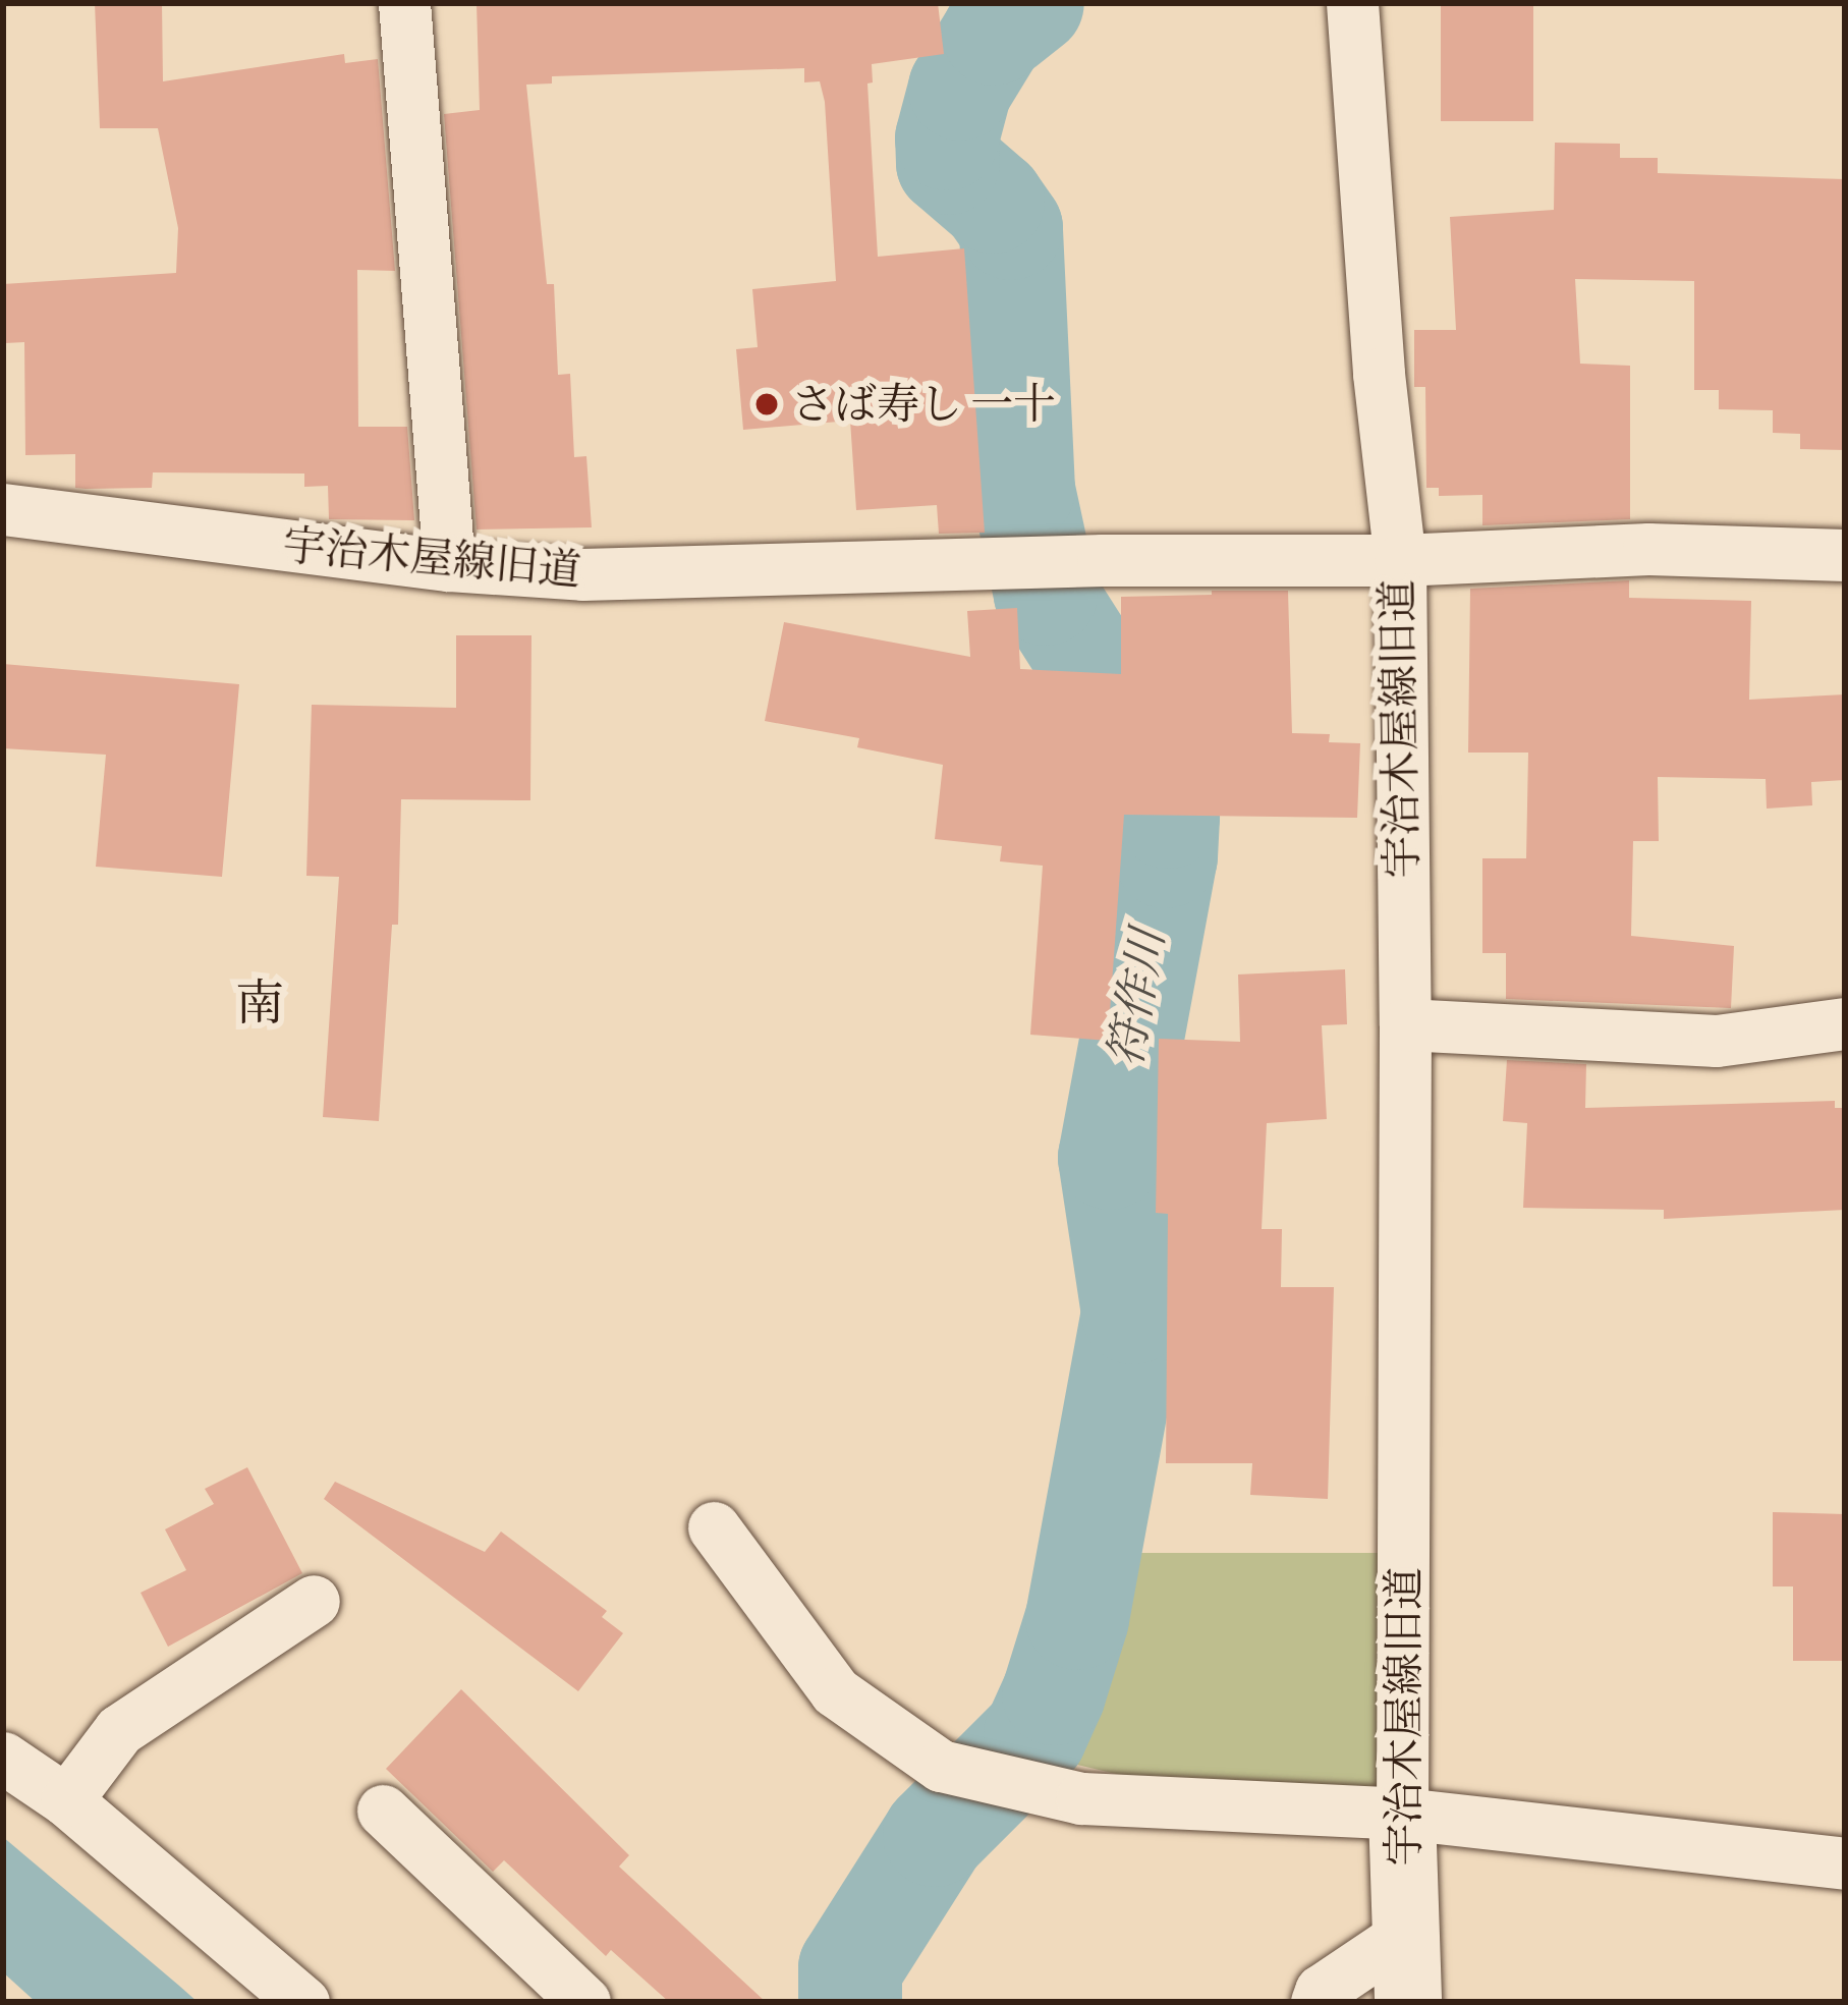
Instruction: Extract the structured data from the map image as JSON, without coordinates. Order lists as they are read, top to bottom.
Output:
{
  "streets": {
    "street": ["宇治木屋線旧道"]
  },
  "districts": ["南"],
  "water": ["符作川"],
  "places": ["さば寿し 一十"]
}
